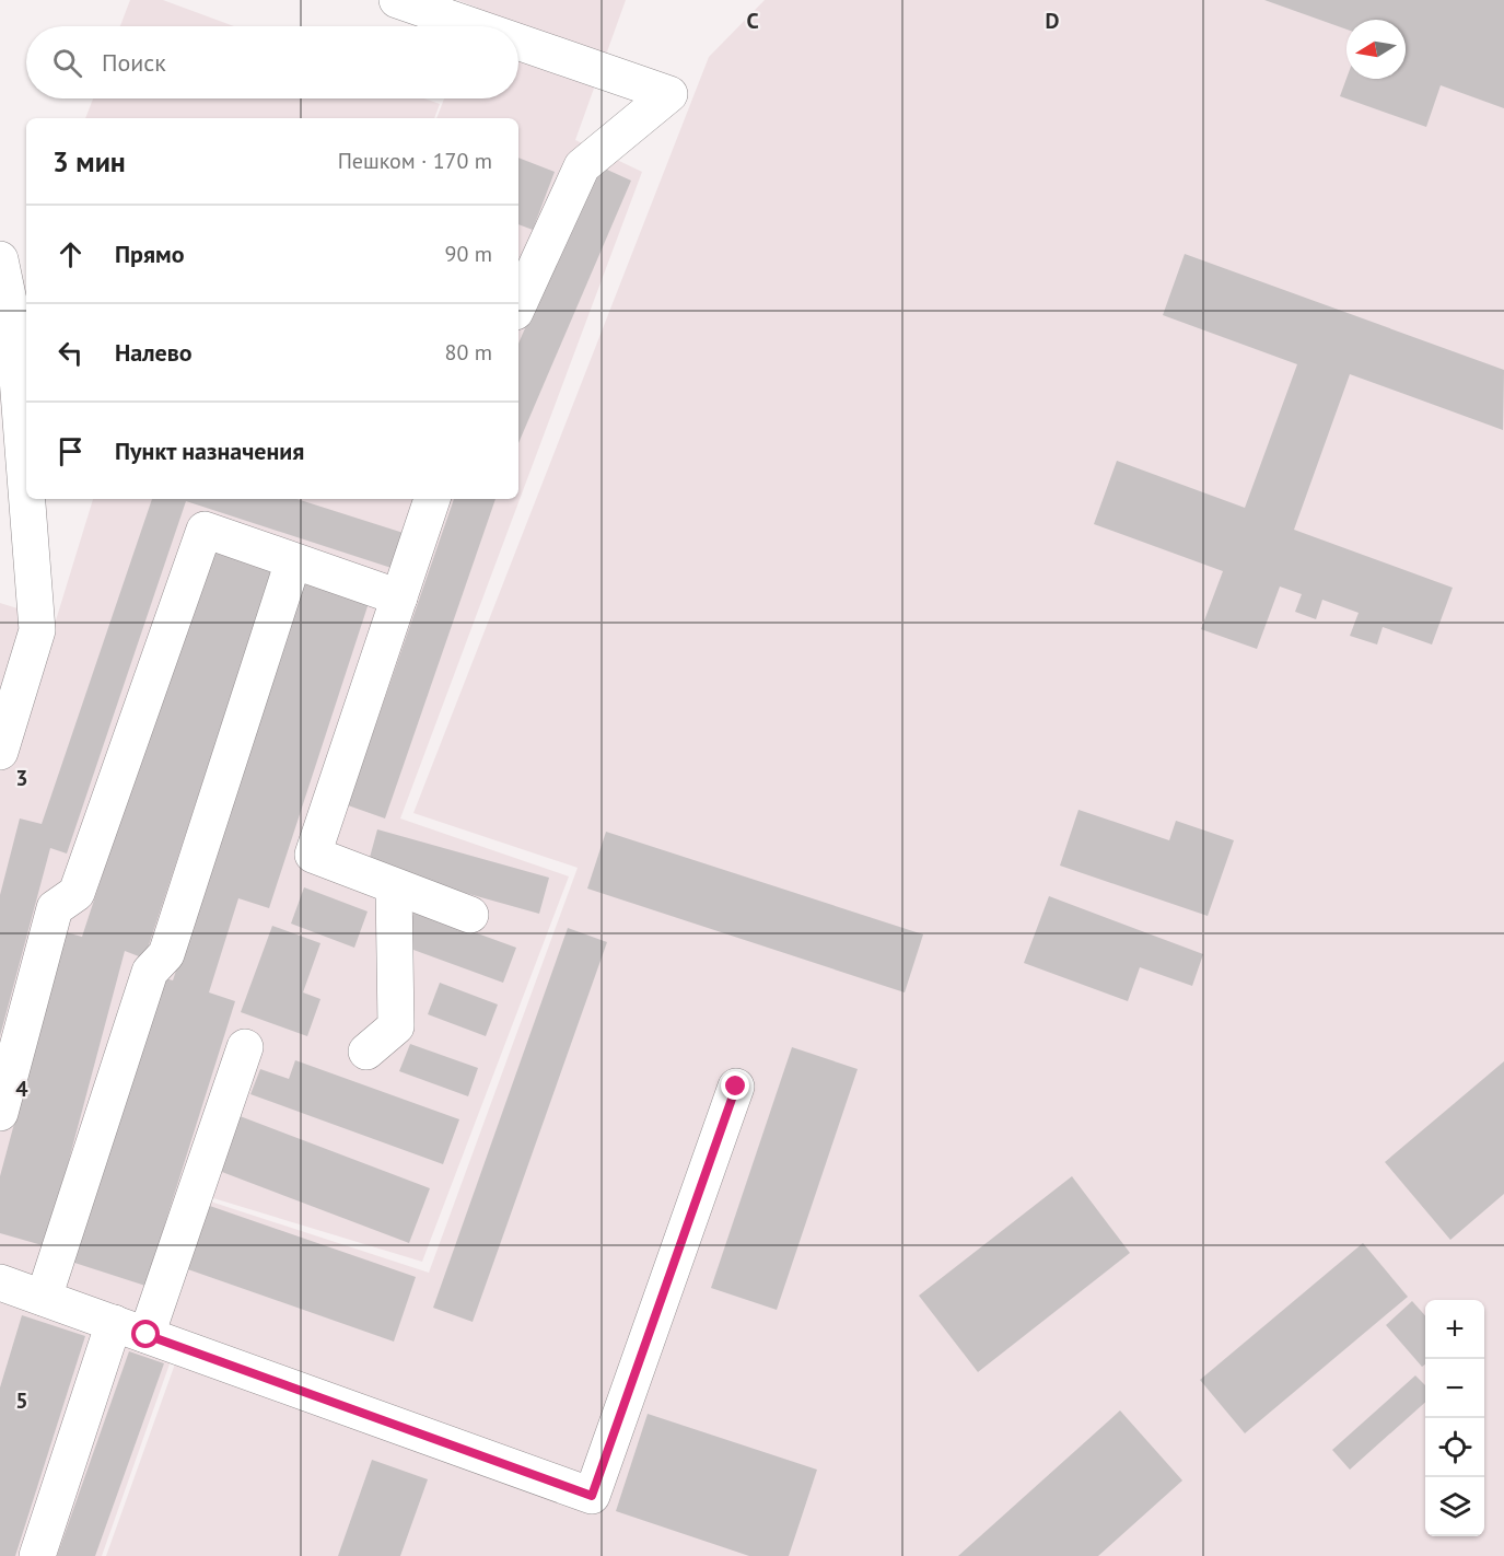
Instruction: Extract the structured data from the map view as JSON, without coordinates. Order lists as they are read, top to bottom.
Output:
{
  "north": "left",
  "page": {
    "search": "Поиск",
    "heading": ["3 мин", "Пешком · 170 m"],
    "list": [
      ["Прямо", "90 m"],
      ["Налево", "80 m"],
      "Пункт назначения"
    ],
    "map_buttons": ["+", "−"]
  },
  "grid": {
    "columns": ["C", "D"],
    "rows": ["3", "4", "5"]
  }
}
